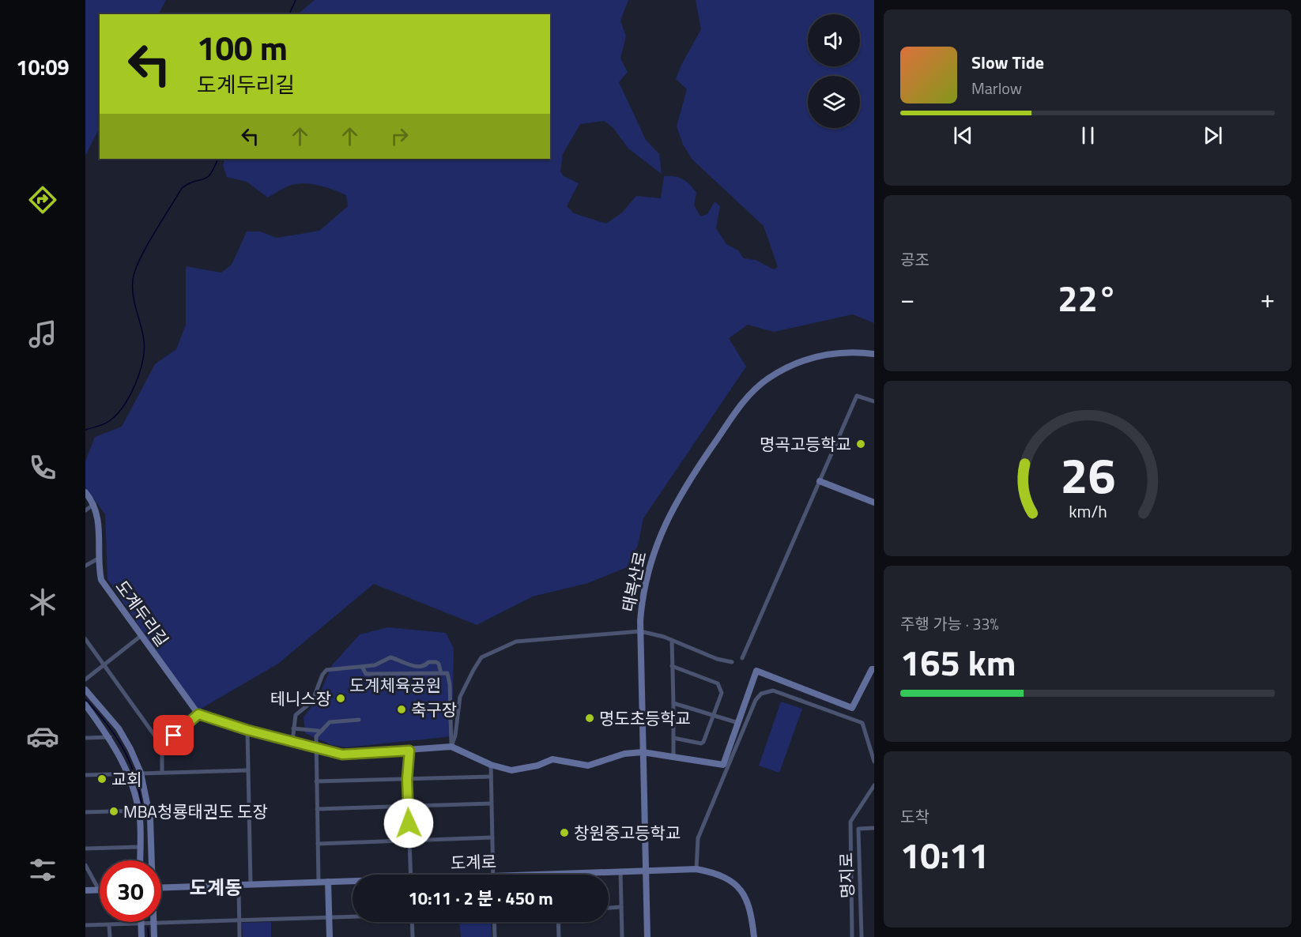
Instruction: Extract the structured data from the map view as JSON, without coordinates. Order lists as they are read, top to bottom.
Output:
{
  "streets": {
    "street": [
      "태복산로",
      "도계두리길",
      "도계로",
      "명지로"
    ]
  },
  "crossings": [
    ["태복산로", "도계로"]
  ],
  "districts": ["도계동"],
  "parks": ["도계체육공원"],
  "places": [
    "명곡고등학교",
    "테니스장",
    "축구장",
    "명도초등학교",
    "교회",
    "MBA청룡태권도 도장",
    "창원중고등학교"
  ],
  "page": {
    "tabs": "10:09",
    "turn": ["100 m", "도계두리길"],
    "song": ["Slow Tide", "Marlow"],
    "tile": [
      "공조",
      ["주행 가능 · 33%", "165 km"],
      ["도착", "10:11"]
    ],
    "heat": ["−", "22°", "+"],
    "limit": "30",
    "trip": "10:11 · 2 분 · 450 m",
    "gauge": ["26", "km/h"]
  }
}
